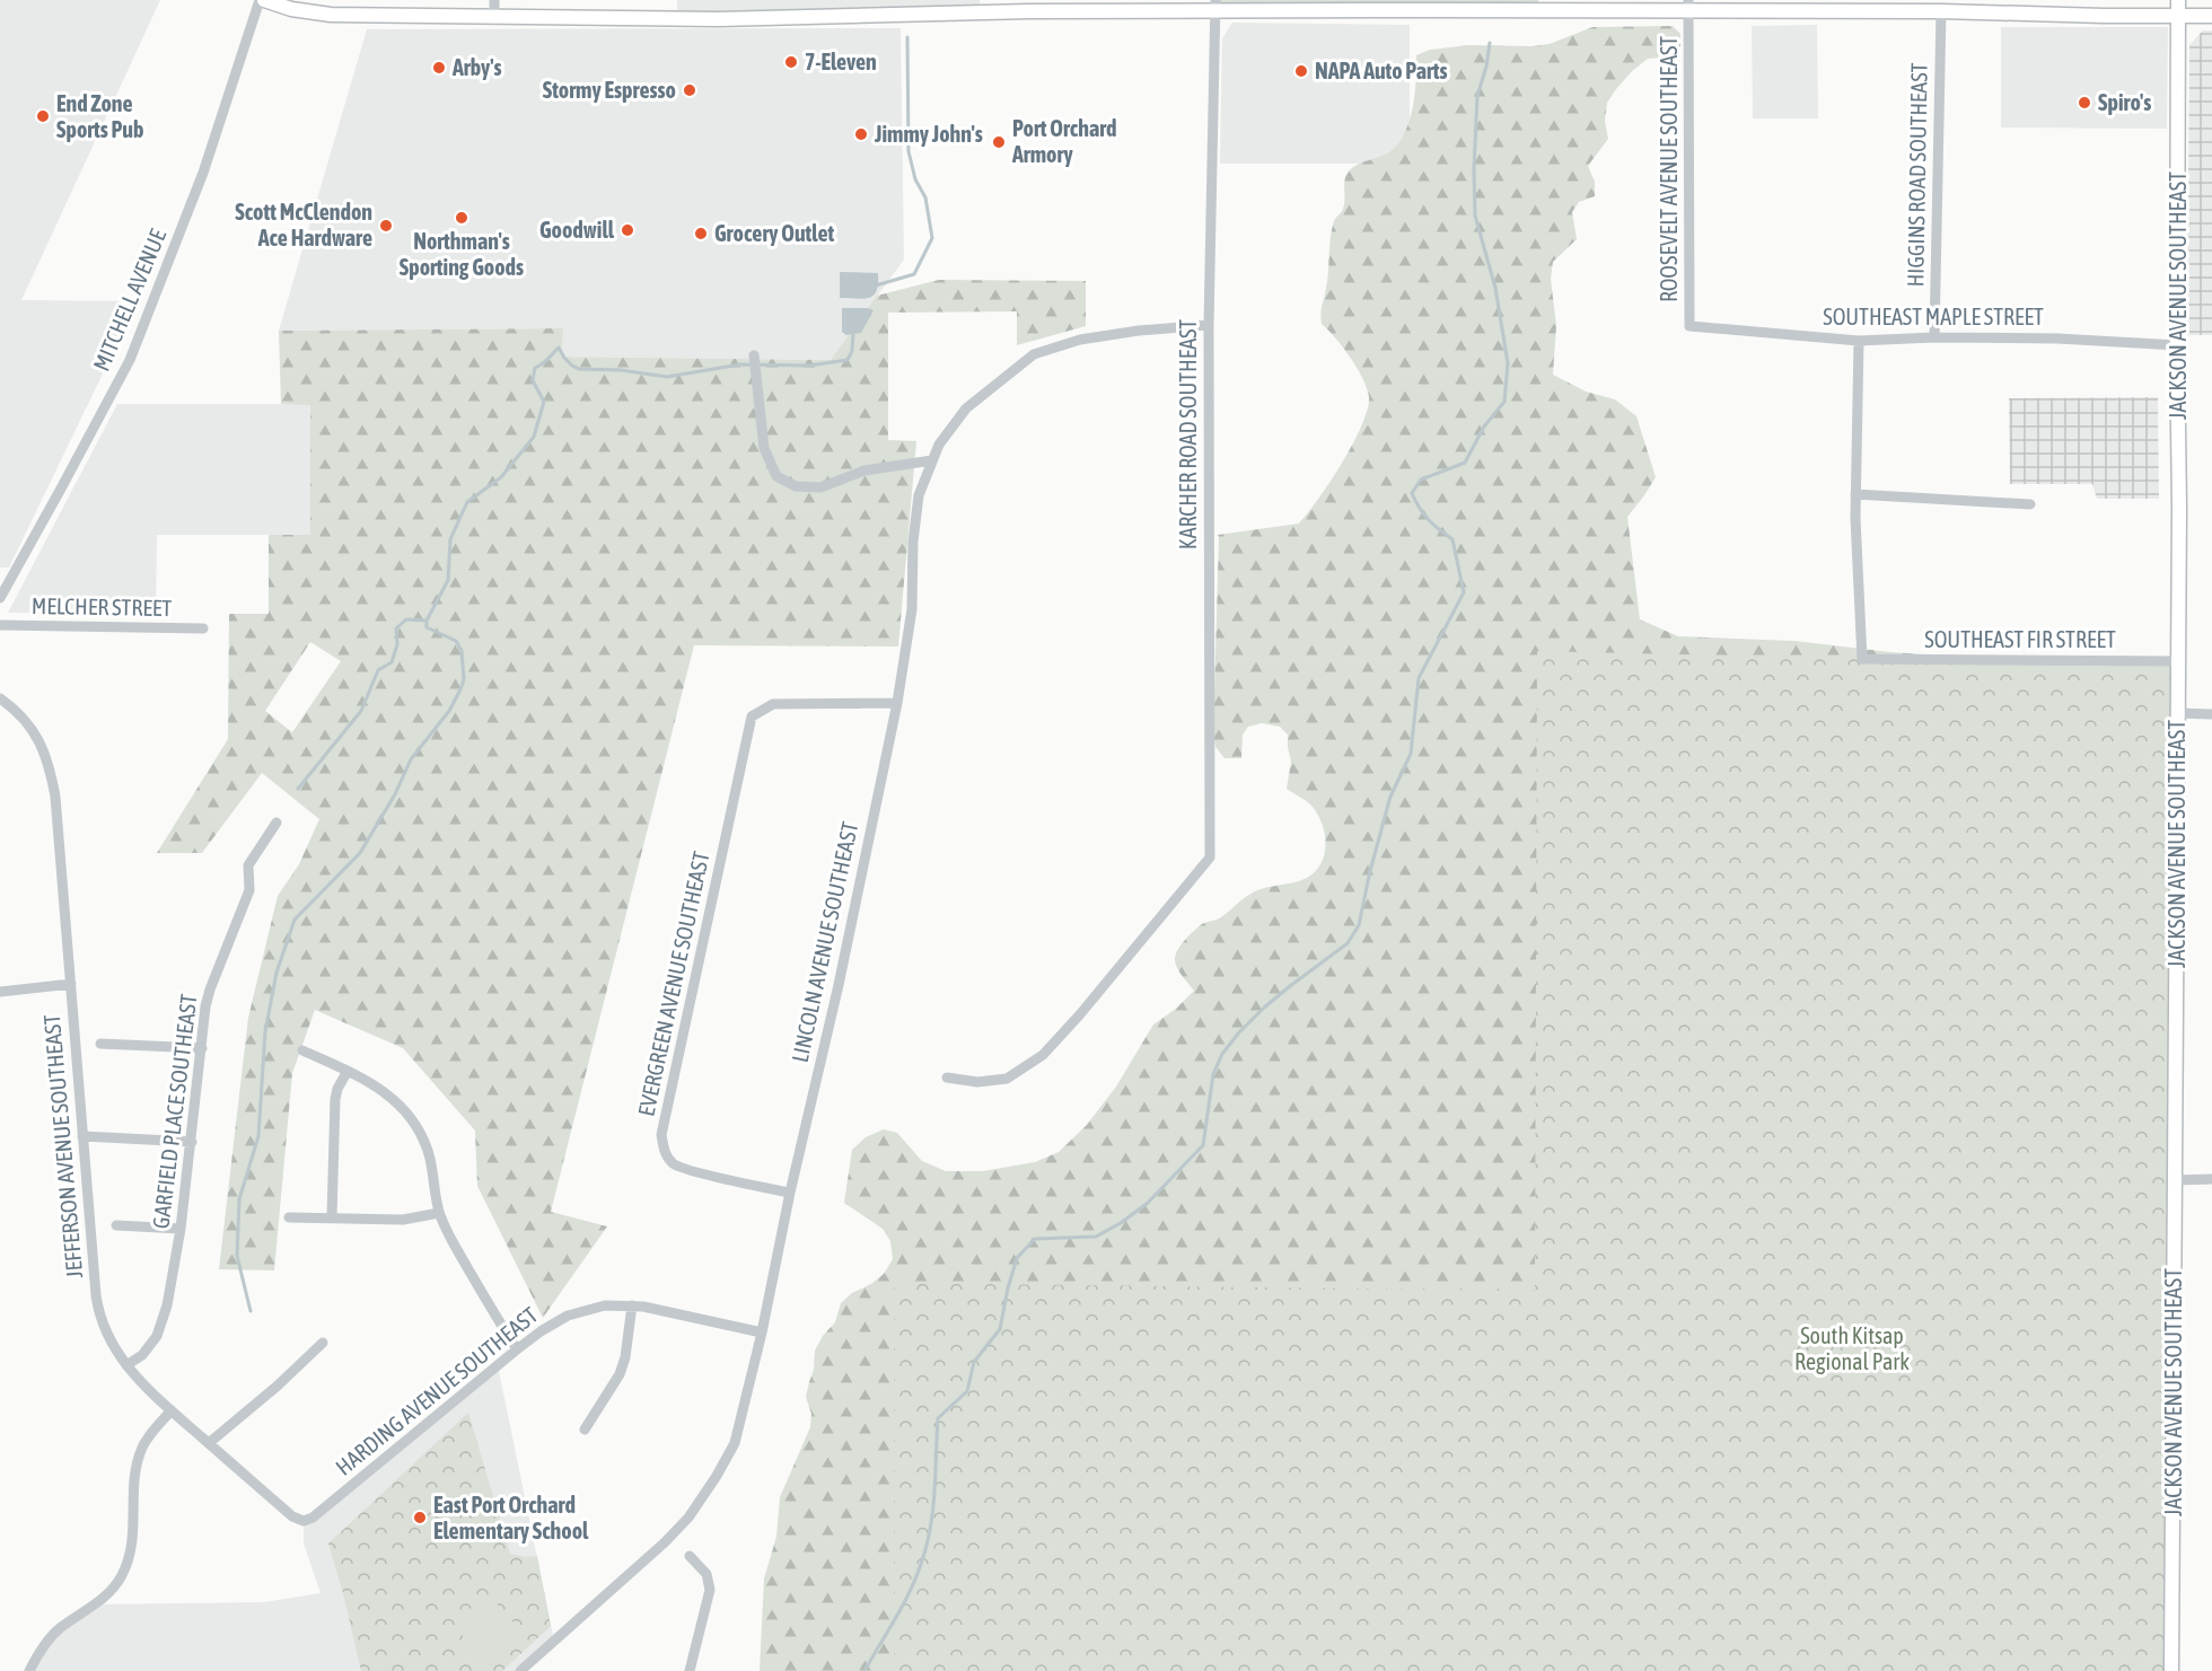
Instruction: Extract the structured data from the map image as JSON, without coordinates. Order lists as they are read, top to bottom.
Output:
{
  "streets": {
    "main road": ["JACKSON AVENUE SOUTHEAST"],
    "street": [
      "ROOSEVELT AVENUE SOUTHEAST",
      "HIGGINS ROAD SOUTHEAST",
      "MITCHELL AVENUE",
      "SOUTHEAST MAPLE STREET",
      "KARCHER ROAD SOUTHEAST",
      "MELCHER STREET",
      "SOUTHEAST FIR STREET",
      "LINCOLN AVENUE SOUTHEAST",
      "EVERGREEN AVENUE SOUTHEAST",
      "GARFIELD PLACE SOUTHEAST",
      "JEFFERSON AVENUE SOUTHEAST",
      "HARDING AVENUE SOUTHEAST"
    ]
  },
  "crossings": [
    ["ROOSEVELT AVENUE SOUTHEAST", "SOUTHEAST MAPLE STREET"],
    ["HIGGINS ROAD SOUTHEAST", "SOUTHEAST MAPLE STREET"],
    ["JACKSON AVENUE SOUTHEAST", "SOUTHEAST MAPLE STREET"],
    ["JACKSON AVENUE SOUTHEAST", "SOUTHEAST FIR STREET"],
    ["KARCHER ROAD SOUTHEAST", "LINCOLN AVENUE SOUTHEAST"],
    ["LINCOLN AVENUE SOUTHEAST", "EVERGREEN AVENUE SOUTHEAST"],
    ["LINCOLN AVENUE SOUTHEAST", "HARDING AVENUE SOUTHEAST"],
    ["GARFIELD PLACE SOUTHEAST", "JEFFERSON AVENUE SOUTHEAST"],
    ["JEFFERSON AVENUE SOUTHEAST", "HARDING AVENUE SOUTHEAST"]
  ],
  "parks": ["South Kitsap Regional Park"],
  "places": [
    "7-Eleven",
    "Arby's",
    "NAPA Auto Parts",
    "Stormy Espresso",
    "Spiro's",
    "End Zone Sports Pub",
    "Jimmy John's",
    "Port Orchard Armory",
    "Northman's Sporting Goods",
    "Scott McClendon Ace Hardware",
    "Goodwill",
    "Grocery Outlet",
    "East Port Orchard Elementary School"
  ]
}
